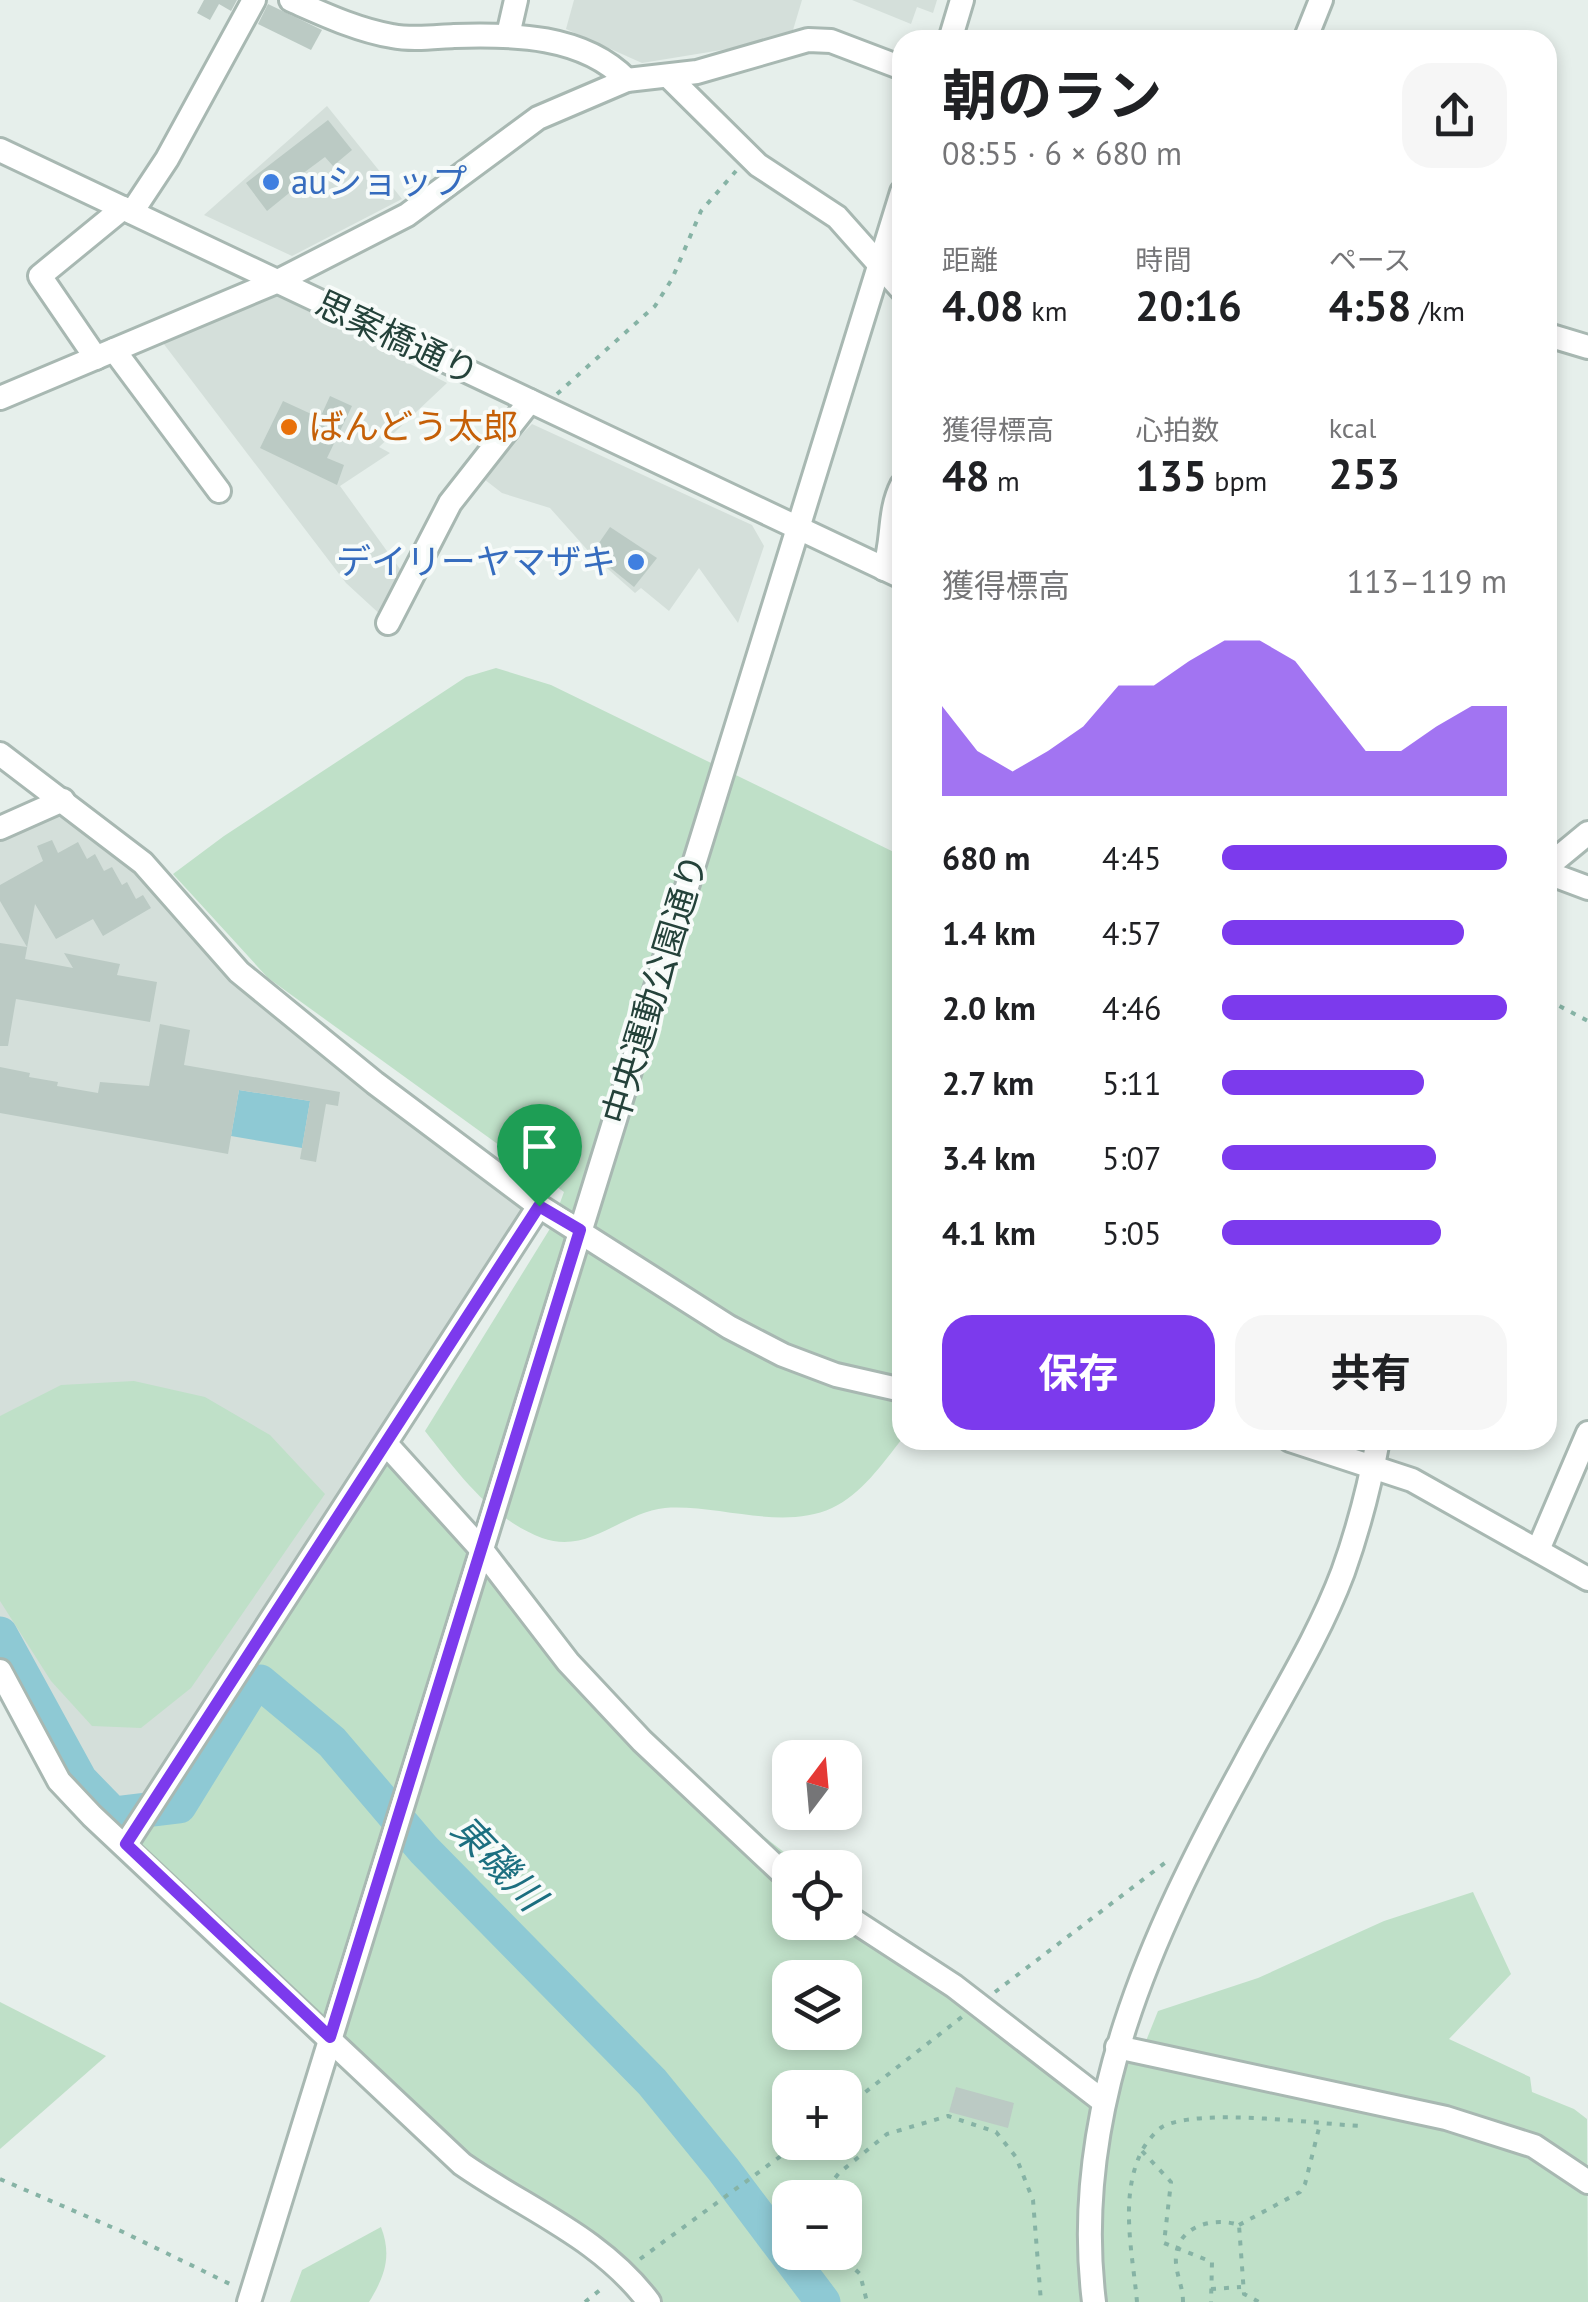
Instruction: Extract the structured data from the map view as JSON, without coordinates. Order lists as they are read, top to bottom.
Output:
{
  "streets": {
    "street": ["思案橋通り", "中央運動公園通り"]
  },
  "crossings": [
    ["思案橋通り", "中央運動公園通り"]
  ],
  "water": ["東磯川"],
  "places": ["auショップ", "ばんどう太郎", "デイリーヤマザキ"],
  "north": "top",
  "page": {
    "heading": ["朝のラン", "08:55 · 6 × 680 m"],
    "stats": [
      ["距離", "4.08 km"],
      ["時間", "20:16"],
      ["ペース", "4:58 /km"],
      ["獲得標高", "48 m"],
      ["心拍数", "135 bpm"],
      ["kcal", "253"]
    ],
    "chart": ["獲得標高", "113–119 m"],
    "list": [
      {
        "name": "680 m",
        "note": "4:45"
      },
      {
        "name": "1.4 km",
        "note": "4:57"
      },
      {
        "name": "2.0 km",
        "note": "4:46"
      },
      {
        "name": "2.7 km",
        "note": "5:11"
      },
      {
        "name": "3.4 km",
        "note": "5:07"
      },
      {
        "name": "4.1 km",
        "note": "5:05"
      }
    ],
    "buttons": ["保存", "共有"],
    "map_buttons": ["+", "−"]
  }
}
